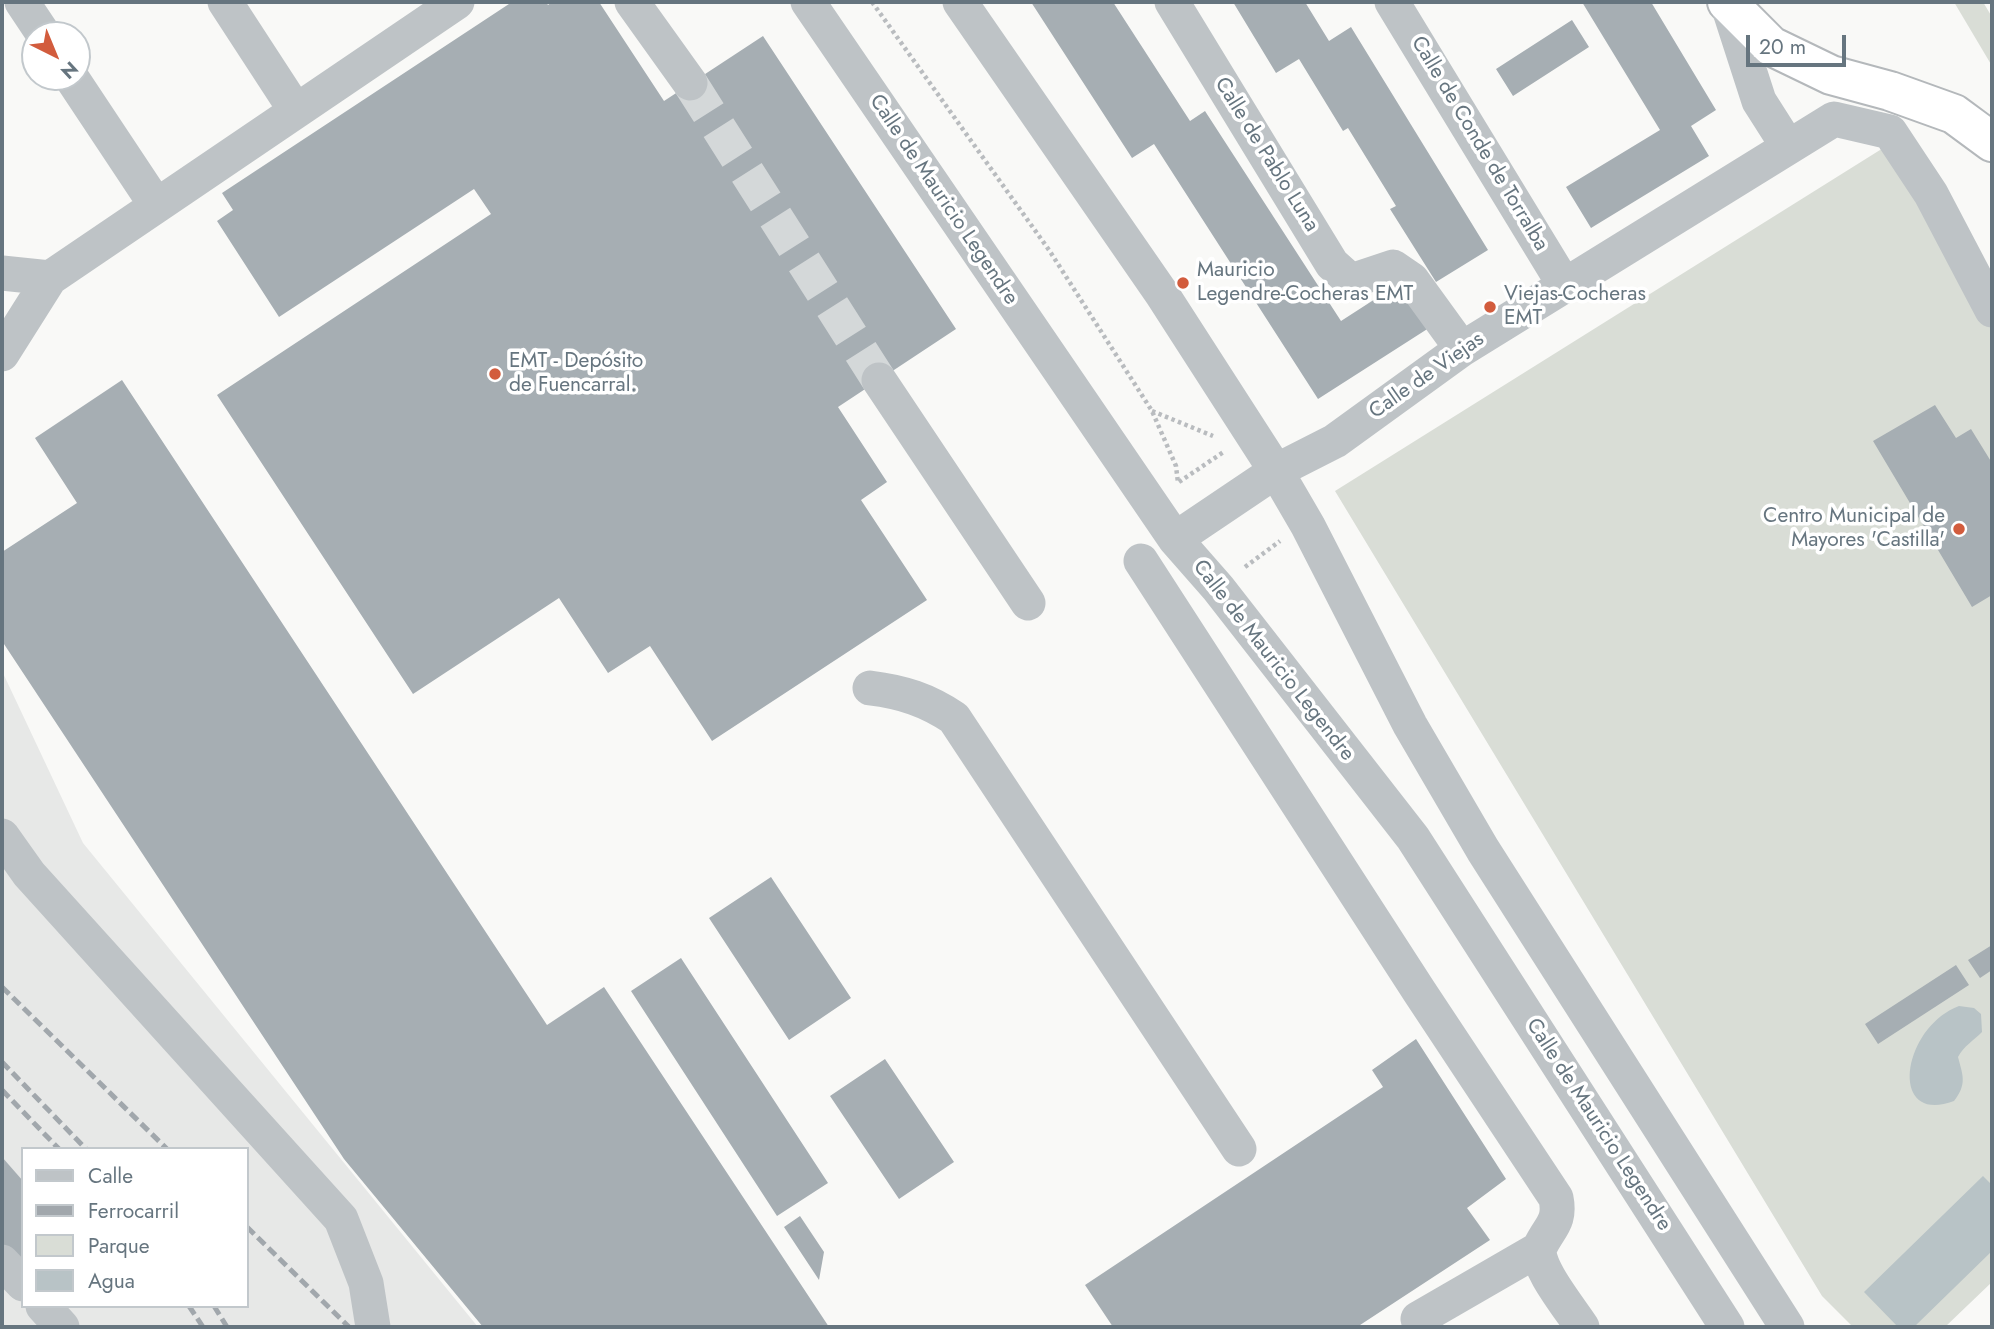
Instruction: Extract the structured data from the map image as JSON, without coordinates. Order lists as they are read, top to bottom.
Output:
{
  "streets": {
    "street": [
      "Calle de Conde de Torralba",
      "Calle de Pablo Luna",
      "Calle de Mauricio Legendre",
      "Calle de Viejas"
    ]
  },
  "crossings": [
    ["Calle de Conde de Torralba", "Calle de Viejas"],
    ["Calle de Pablo Luna", "Calle de Viejas"],
    ["Calle de Mauricio Legendre", "Calle de Viejas"]
  ],
  "places": [
    "Mauricio Legendre-Cocheras EMT",
    "Viejas-Cocheras EMT",
    "EMT - Depósito de Fuencarral.",
    "Centro Municipal de Mayores 'Castilla'"
  ],
  "legend": [
    "Calle",
    "Ferrocarril",
    "Parque",
    "Agua"
  ],
  "scale_bar": "20 m",
  "north": "bottom right"
}
